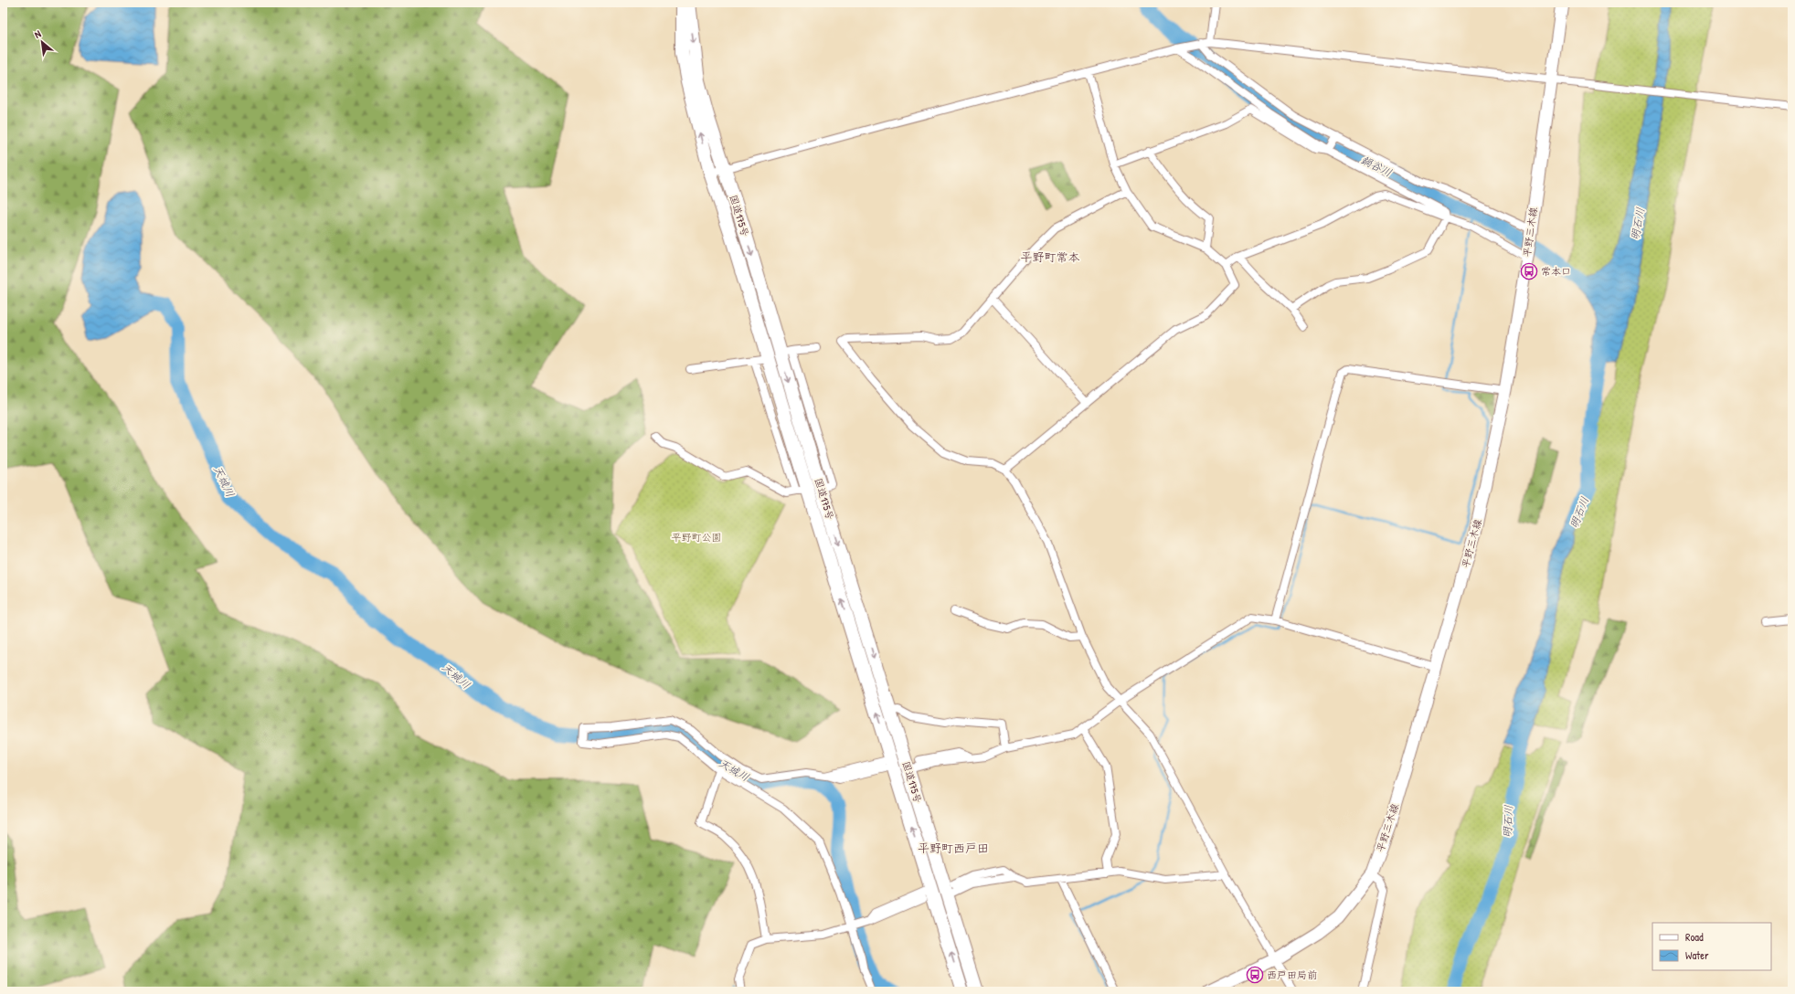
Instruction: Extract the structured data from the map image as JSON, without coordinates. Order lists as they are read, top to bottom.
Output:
{
  "streets": {
    "highway": ["国道175号"],
    "main road": ["平野三木線"]
  },
  "districts": ["平野町常本", "平野町西戸田"],
  "water": ["鍋谷川", "明石川", "天城川"],
  "parks": ["平野町公園"],
  "places": {
    "bus stop": ["常本口", "西戸田局前"]
  },
  "legend": ["Road", "Water"],
  "north": "top left"
}
